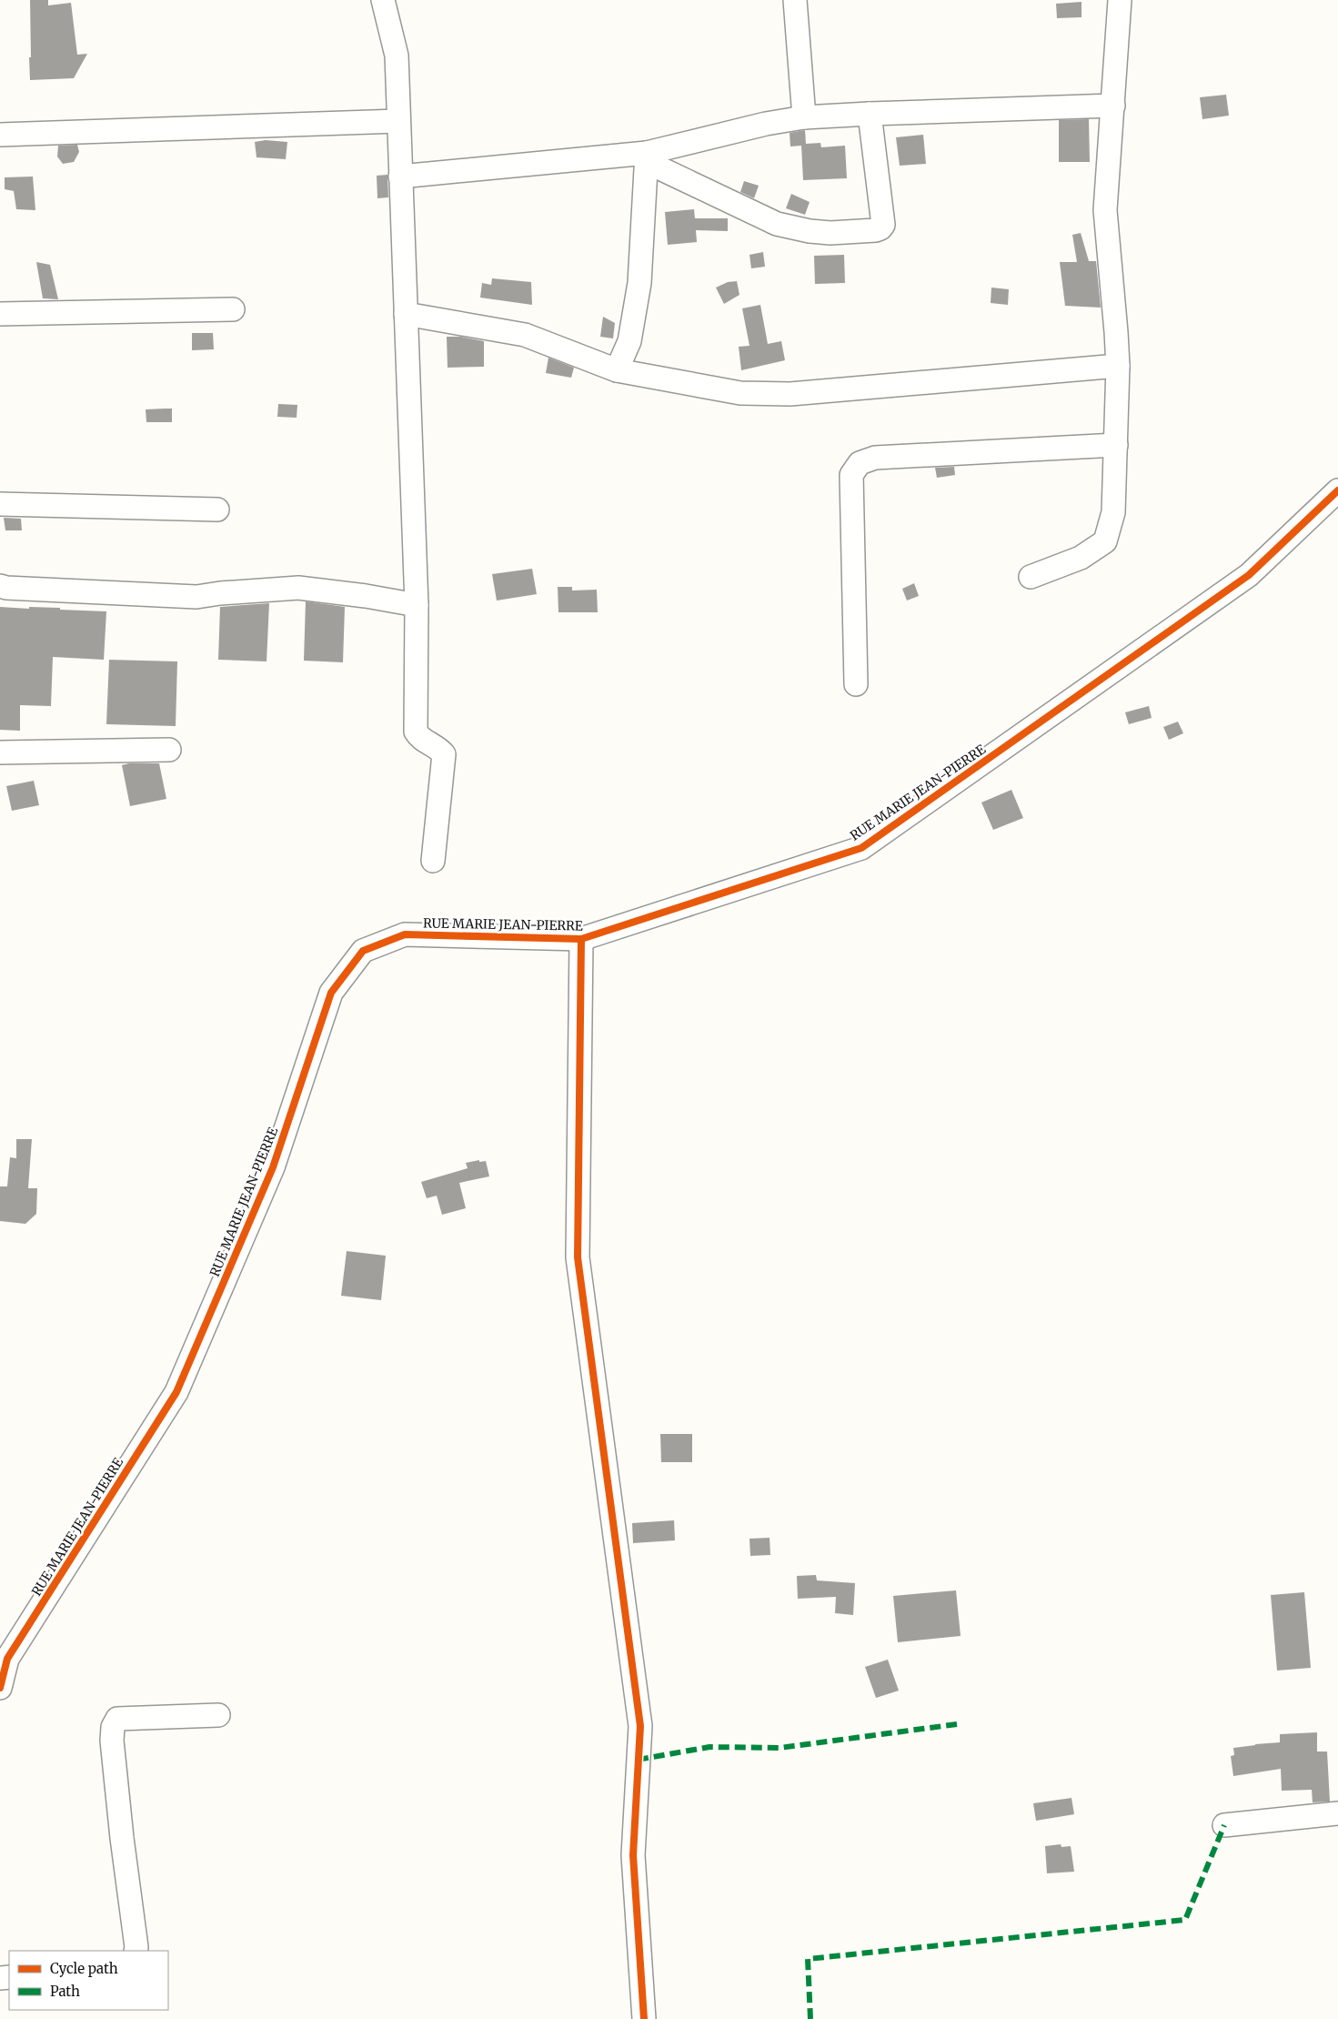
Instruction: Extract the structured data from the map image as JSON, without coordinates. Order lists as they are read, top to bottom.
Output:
{
  "streets": {
    "street": ["RUE MARIE JEAN-PIERRE"]
  },
  "legend": ["Cycle path", "Path"]
}
